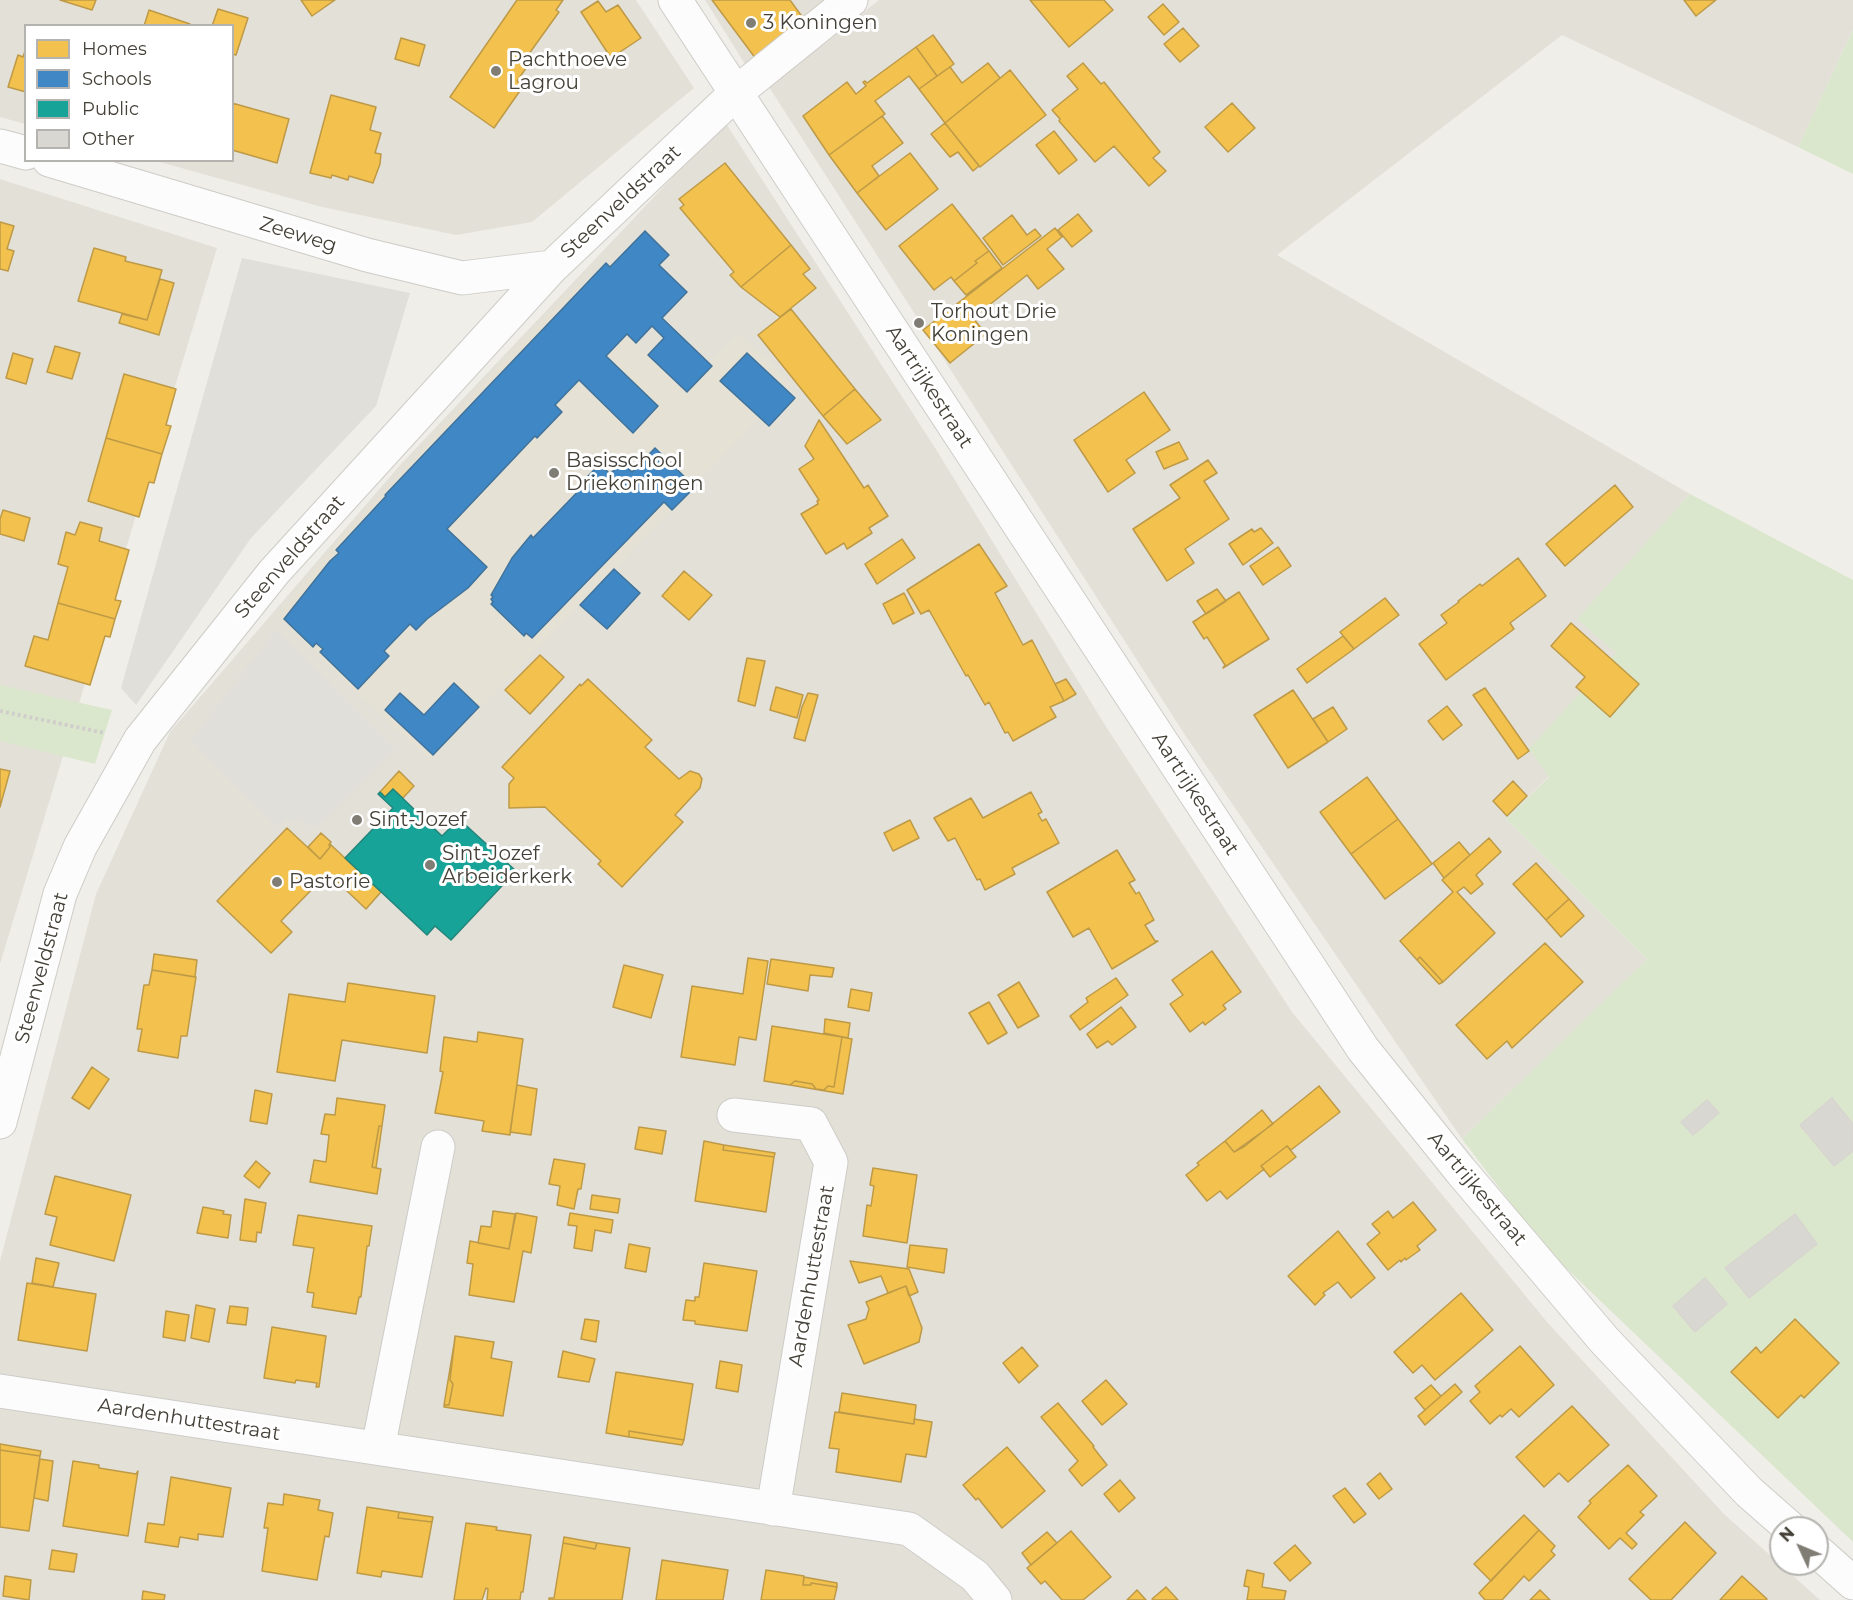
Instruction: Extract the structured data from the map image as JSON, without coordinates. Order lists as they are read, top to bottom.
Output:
{
  "streets": {
    "street": [
      "Steenveldstraat",
      "Zeeweg",
      "Aartrijkestraat",
      "Aardenhuttestraat"
    ]
  },
  "crossings": [
    ["Steenveldstraat", "Zeeweg"],
    ["Steenveldstraat", "Aartrijkestraat"]
  ],
  "places": [
    "3 Koningen",
    "Pachthoeve Lagrou",
    "Torhout Drie Koningen",
    "Basisschool Driekoningen",
    "Sint-Jozef",
    "Sint-Jozef Arbeiderkerk",
    "Pastorie"
  ],
  "legend": [
    "Homes",
    "Schools",
    "Public",
    "Other"
  ],
  "north": "top left"
}
